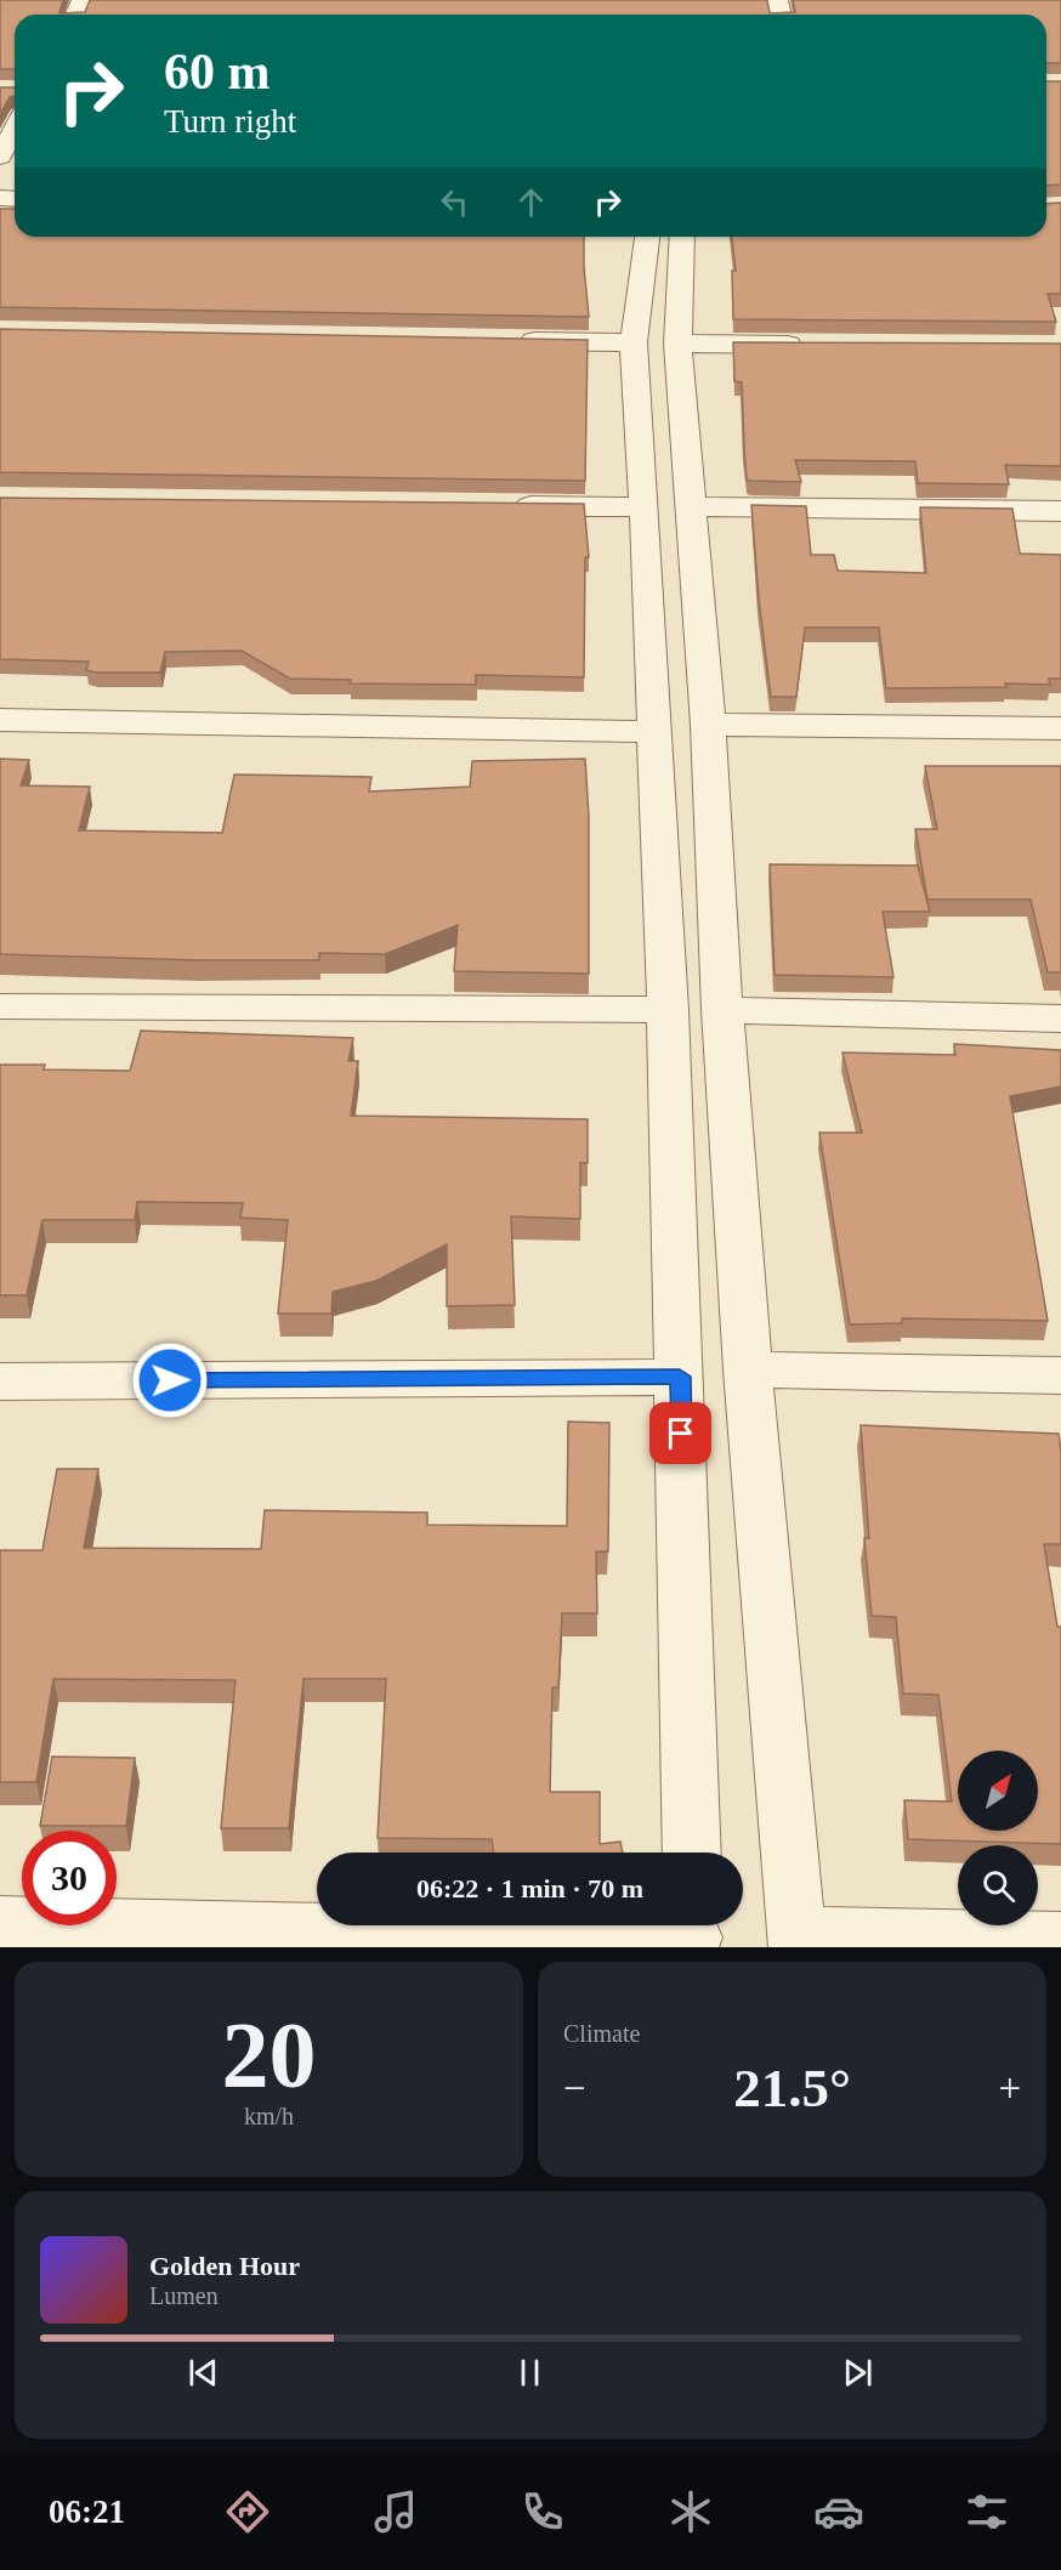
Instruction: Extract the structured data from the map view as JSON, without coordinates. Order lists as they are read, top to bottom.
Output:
{
  "north": "top right",
  "page": {
    "turn": ["60 m", "Turn right"],
    "limit": "30",
    "trip": "06:22 · 1 min · 70 m",
    "tile": [
      ["20", "km/h"],
      "Climate"
    ],
    "heat": ["−", "21.5°", "+"],
    "song": ["Golden Hour", "Lumen"],
    "tabs": "06:21"
  }
}
